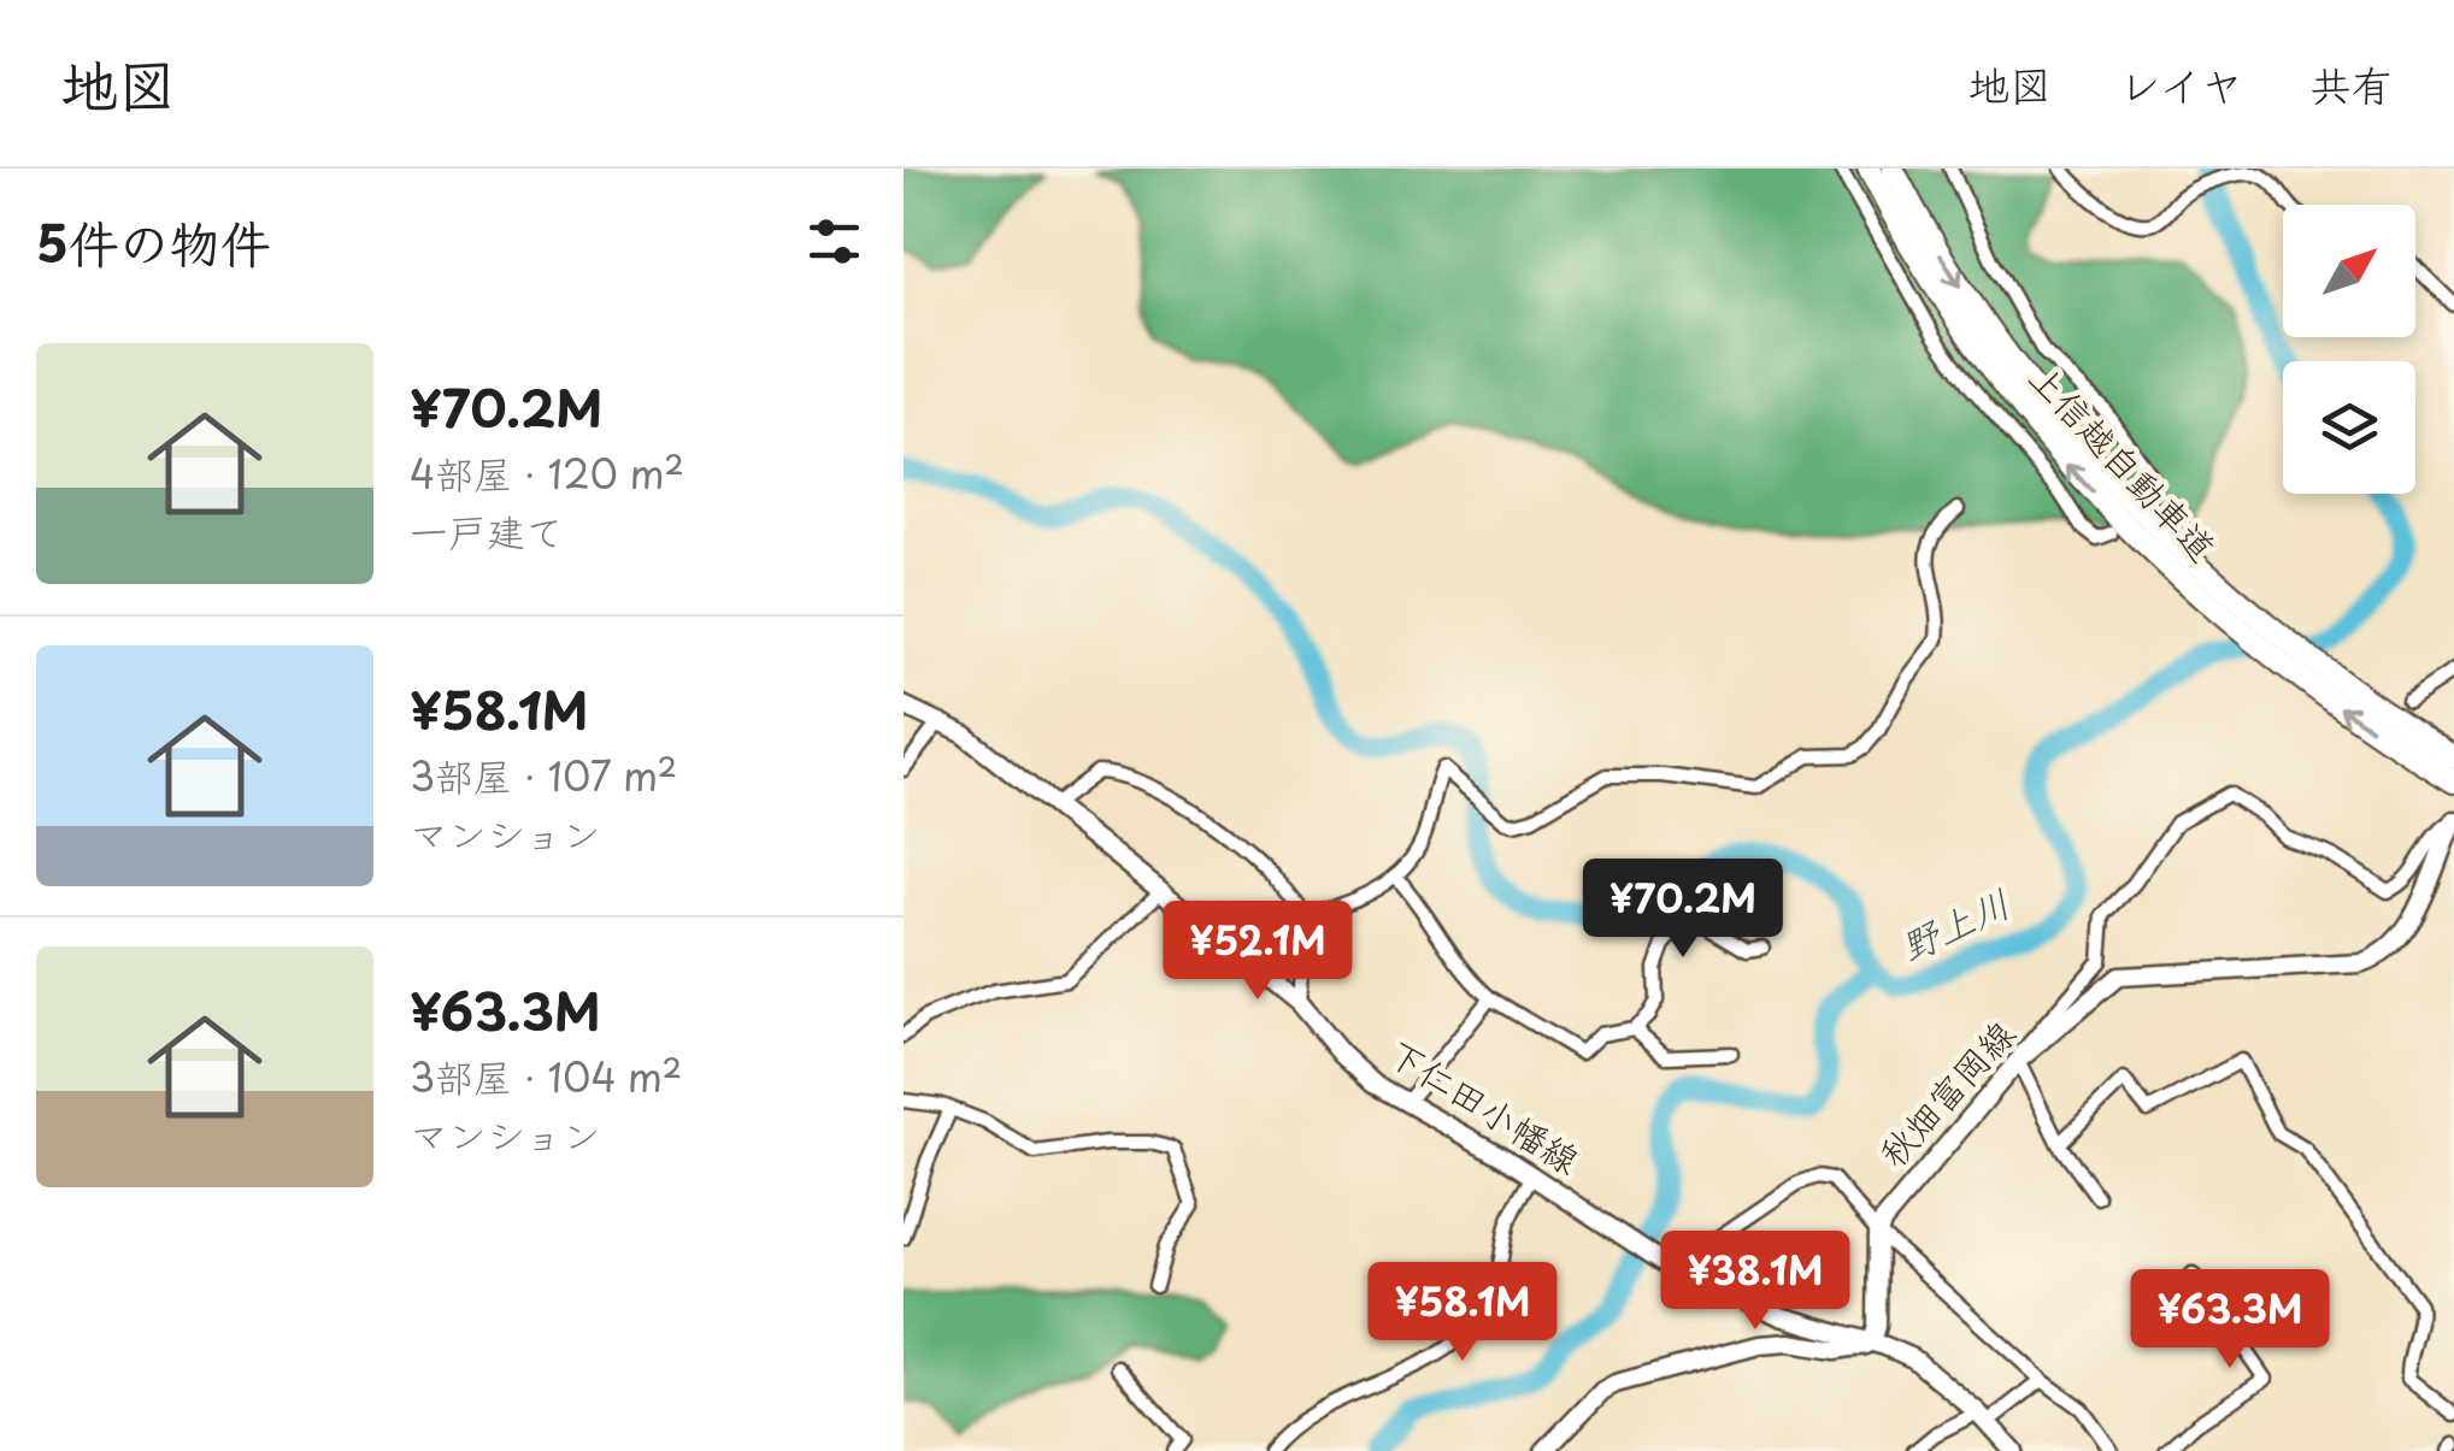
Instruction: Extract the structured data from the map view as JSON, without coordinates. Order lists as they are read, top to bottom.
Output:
{
  "streets": {
    "highway": ["上信越自動車道"],
    "main road": ["秋畑富岡線", "下仁田小幡線"]
  },
  "water": ["野上川"],
  "north": "top right",
  "page": {
    "header": "地図",
    "nav": ["地図", "レイヤ", "共有"],
    "heading": "5件の物件",
    "list": [
      {
        "name": "¥70.2M",
        "note": "4部屋 · 120 m² · 一戸建て"
      },
      {
        "name": "¥58.1M",
        "note": "3部屋 · 107 m² · マンション"
      },
      {
        "name": "¥63.3M",
        "note": "3部屋 · 104 m² · マンション"
      }
    ],
    "price": [
      "¥70.2M",
      "¥52.1M",
      "¥38.1M",
      "¥58.1M",
      "¥63.3M"
    ]
  }
}
